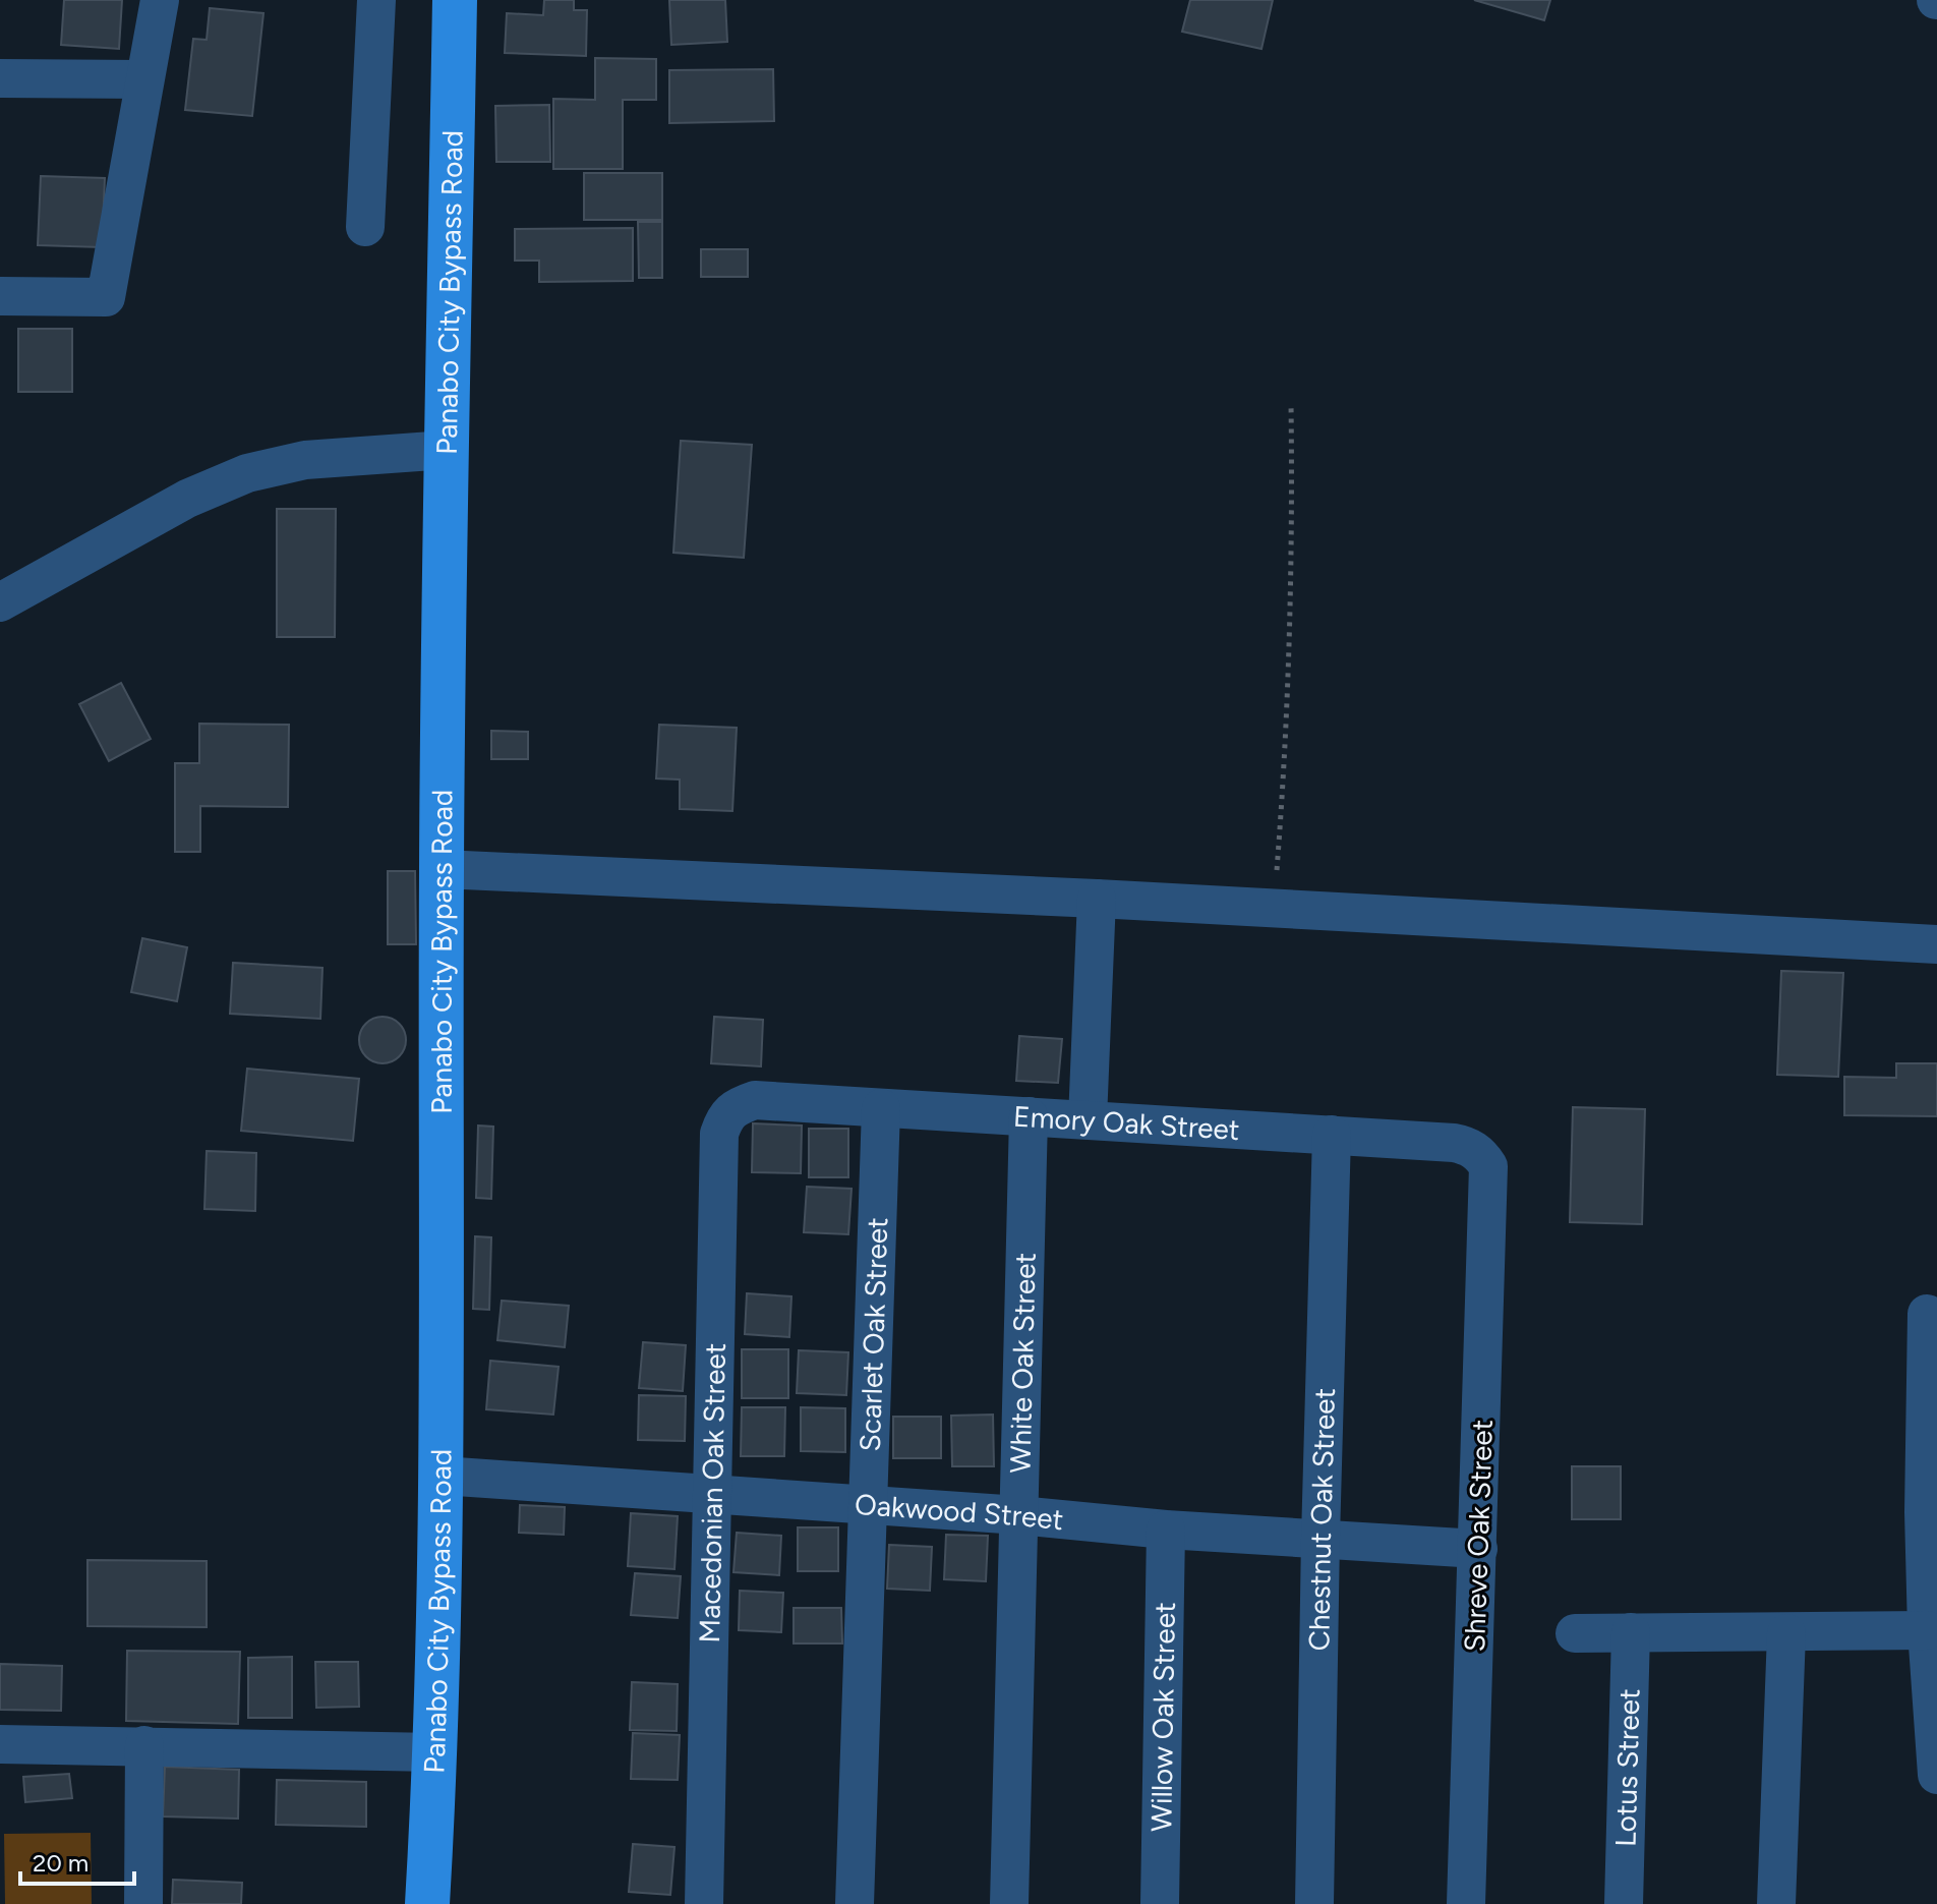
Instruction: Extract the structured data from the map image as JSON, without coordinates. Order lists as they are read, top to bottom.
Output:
{
  "streets": {
    "main road": ["Panabo City Bypass Road"],
    "street": [
      "Emory Oak Street",
      "Scarlet Oak Street",
      "White Oak Street",
      "Macedonian Oak Street",
      "Oakwood Street",
      "Chestnut Oak Street",
      "Shreve Oak Street",
      "Willow Oak Street",
      "Lotus Street"
    ]
  },
  "crossings": [
    ["Panabo City Bypass Road", "Oakwood Street"],
    ["Emory Oak Street", "Scarlet Oak Street"],
    ["Emory Oak Street", "White Oak Street"],
    ["Emory Oak Street", "Macedonian Oak Street"],
    ["Emory Oak Street", "Chestnut Oak Street"],
    ["Emory Oak Street", "Shreve Oak Street"],
    ["Scarlet Oak Street", "Oakwood Street"],
    ["White Oak Street", "Oakwood Street"],
    ["Macedonian Oak Street", "Oakwood Street"],
    ["Oakwood Street", "Chestnut Oak Street"],
    ["Oakwood Street", "Shreve Oak Street"],
    ["Oakwood Street", "Willow Oak Street"]
  ],
  "scale_bar": "20 m"
}
